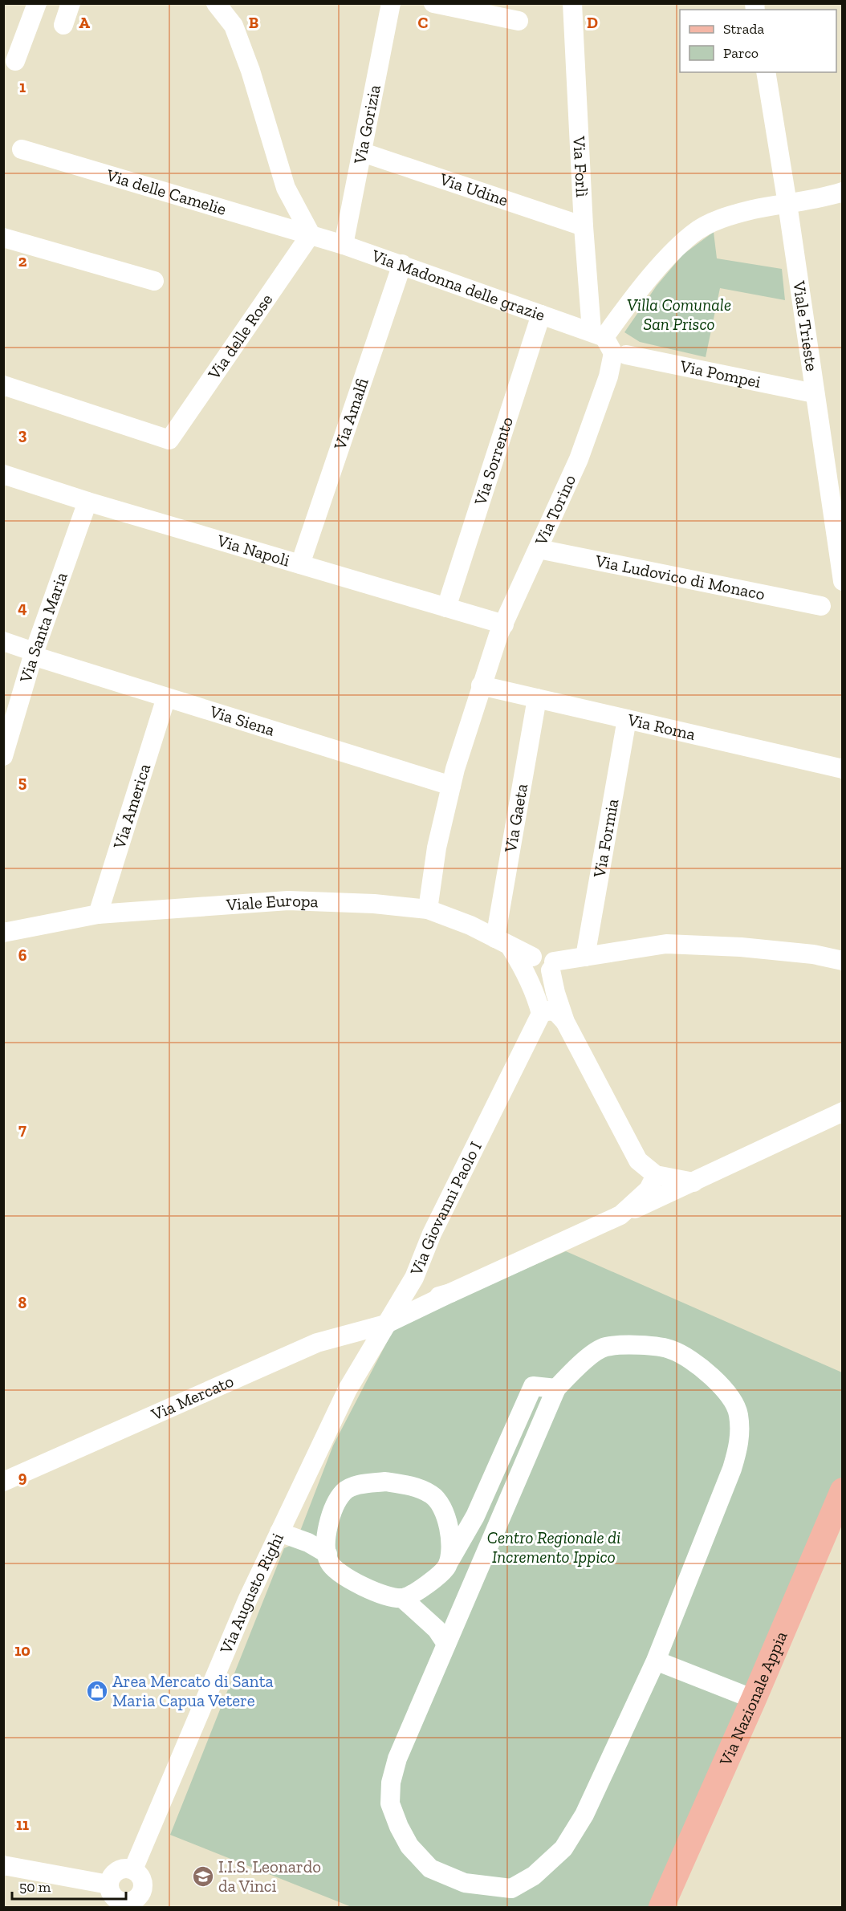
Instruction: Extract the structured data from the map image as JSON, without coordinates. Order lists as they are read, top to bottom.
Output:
{
  "streets": {
    "main road": ["Via Nazionale Appia"],
    "street": [
      "Via Gorizia",
      "Via Forlì",
      "Via Udine",
      "Via delle Camelie",
      "Via Madonna delle grazie",
      "Viale Trieste",
      "Via delle Rose",
      "Via Pompei",
      "Via Amalfi",
      "Via Sorrento",
      "Via Torino",
      "Via Napoli",
      "Via Ludovico di Monaco",
      "Via Santa Maria",
      "Via Siena",
      "Via Roma",
      "Via America",
      "Via Gaeta",
      "Via Formia",
      "Viale Europa",
      "Via Giovanni Paolo I",
      "Via Mercato",
      "Via Augusto Righi"
    ]
  },
  "crossings": [
    ["Via Gorizia", "Via Udine"],
    ["Via Gorizia", "Via Madonna delle grazie"],
    ["Via Forlì", "Via Udine"],
    ["Via Forlì", "Via Madonna delle grazie"],
    ["Via Forlì", "Via Torino"],
    ["Via delle Camelie", "Via Madonna delle grazie"],
    ["Via delle Camelie", "Via delle Rose"],
    ["Via Madonna delle grazie", "Via delle Rose"],
    ["Via Madonna delle grazie", "Via Amalfi"],
    ["Via Madonna delle grazie", "Via Sorrento"],
    ["Via Madonna delle grazie", "Via Torino"],
    ["Viale Trieste", "Via Pompei"],
    ["Via Amalfi", "Via Napoli"],
    ["Via Sorrento", "Via Napoli"],
    ["Via Torino", "Via Napoli"],
    ["Via Torino", "Via Ludovico di Monaco"],
    ["Via Torino", "Via Siena"],
    ["Via Torino", "Via Roma"],
    ["Via Torino", "Viale Europa"],
    ["Via Napoli", "Via Santa Maria"],
    ["Via Santa Maria", "Via Siena"],
    ["Via Siena", "Via America"],
    ["Via Roma", "Via Gaeta"],
    ["Via Roma", "Via Formia"],
    ["Via America", "Viale Europa"],
    ["Via Gaeta", "Viale Europa"],
    ["Via Giovanni Paolo I", "Via Augusto Righi"],
    ["Via Mercato", "Via Augusto Righi"]
  ],
  "parks": ["Villa Comunale San Prisco", "Centro Regionale di Incremento Ippico"],
  "places": {
    "shop": ["Area Mercato di Santa Maria Capua Vetere"],
    "school or university": ["I.I.S. Leonardo da Vinci"]
  },
  "legend": ["Strada", "Parco"],
  "scale_bar": "50 m",
  "grid": {
    "columns": [
      "A",
      "B",
      "C",
      "D"
    ],
    "rows": [
      "1",
      "2",
      "3",
      "4",
      "5",
      "6",
      "7",
      "8",
      "9",
      "10",
      "11"
    ]
  }
}
